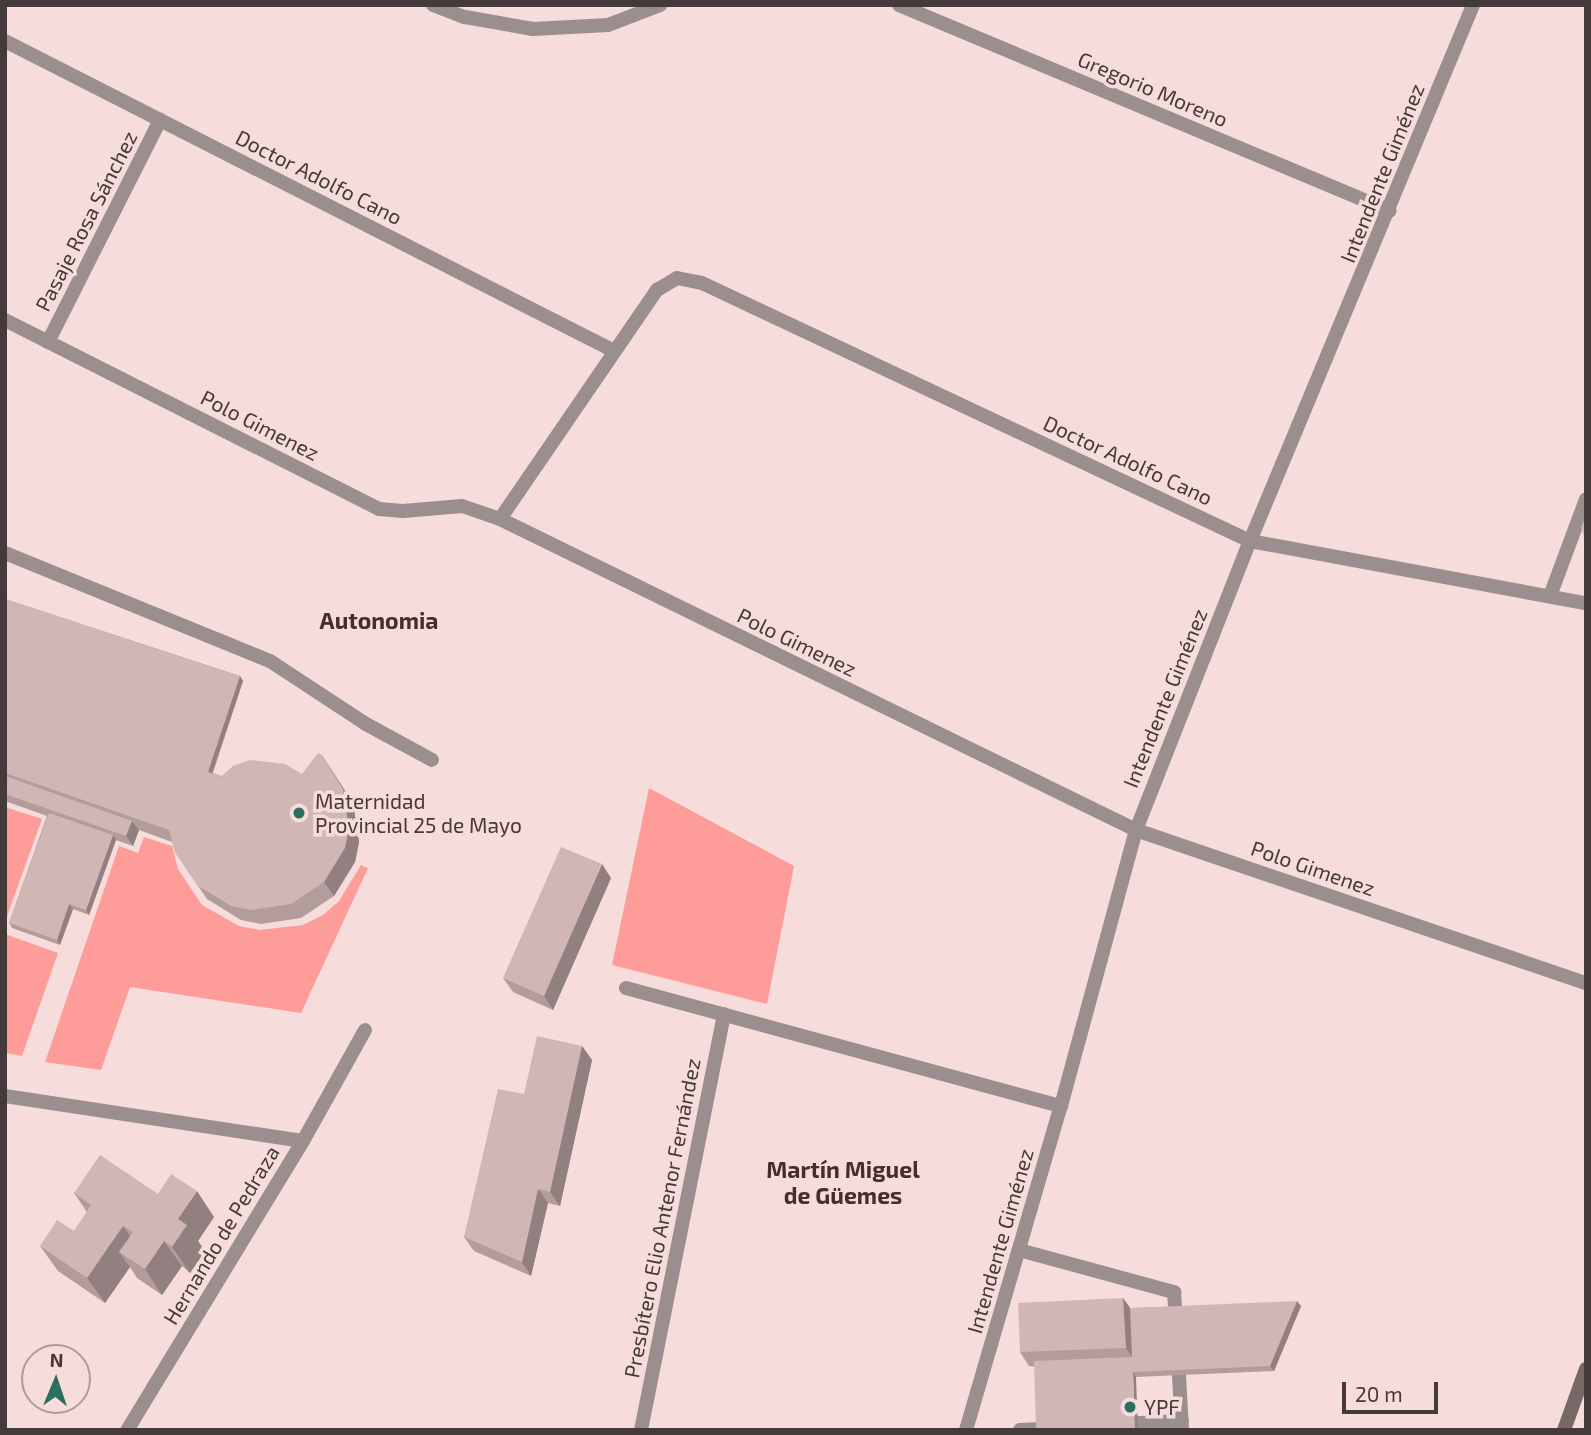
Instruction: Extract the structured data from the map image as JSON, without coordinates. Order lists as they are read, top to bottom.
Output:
{
  "streets": {
    "street": [
      "Gregorio Moreno",
      "Intendente Giménez",
      "Doctor Adolfo Cano",
      "Pasaje Rosa Sánchez",
      "Polo Gimenez",
      "Presbítero Elio Antenor Fernández",
      "Hernando de Pedraza"
    ]
  },
  "crossings": [
    ["Gregorio Moreno", "Intendente Giménez"],
    ["Intendente Giménez", "Doctor Adolfo Cano"],
    ["Intendente Giménez", "Polo Gimenez"],
    ["Doctor Adolfo Cano", "Pasaje Rosa Sánchez"],
    ["Pasaje Rosa Sánchez", "Polo Gimenez"]
  ],
  "districts": ["Autonomia", "Martín Miguel de Güemes"],
  "places": ["Maternidad Provincial 25 de Mayo", "YPF"],
  "scale_bar": "20 m",
  "north": "top"
}
